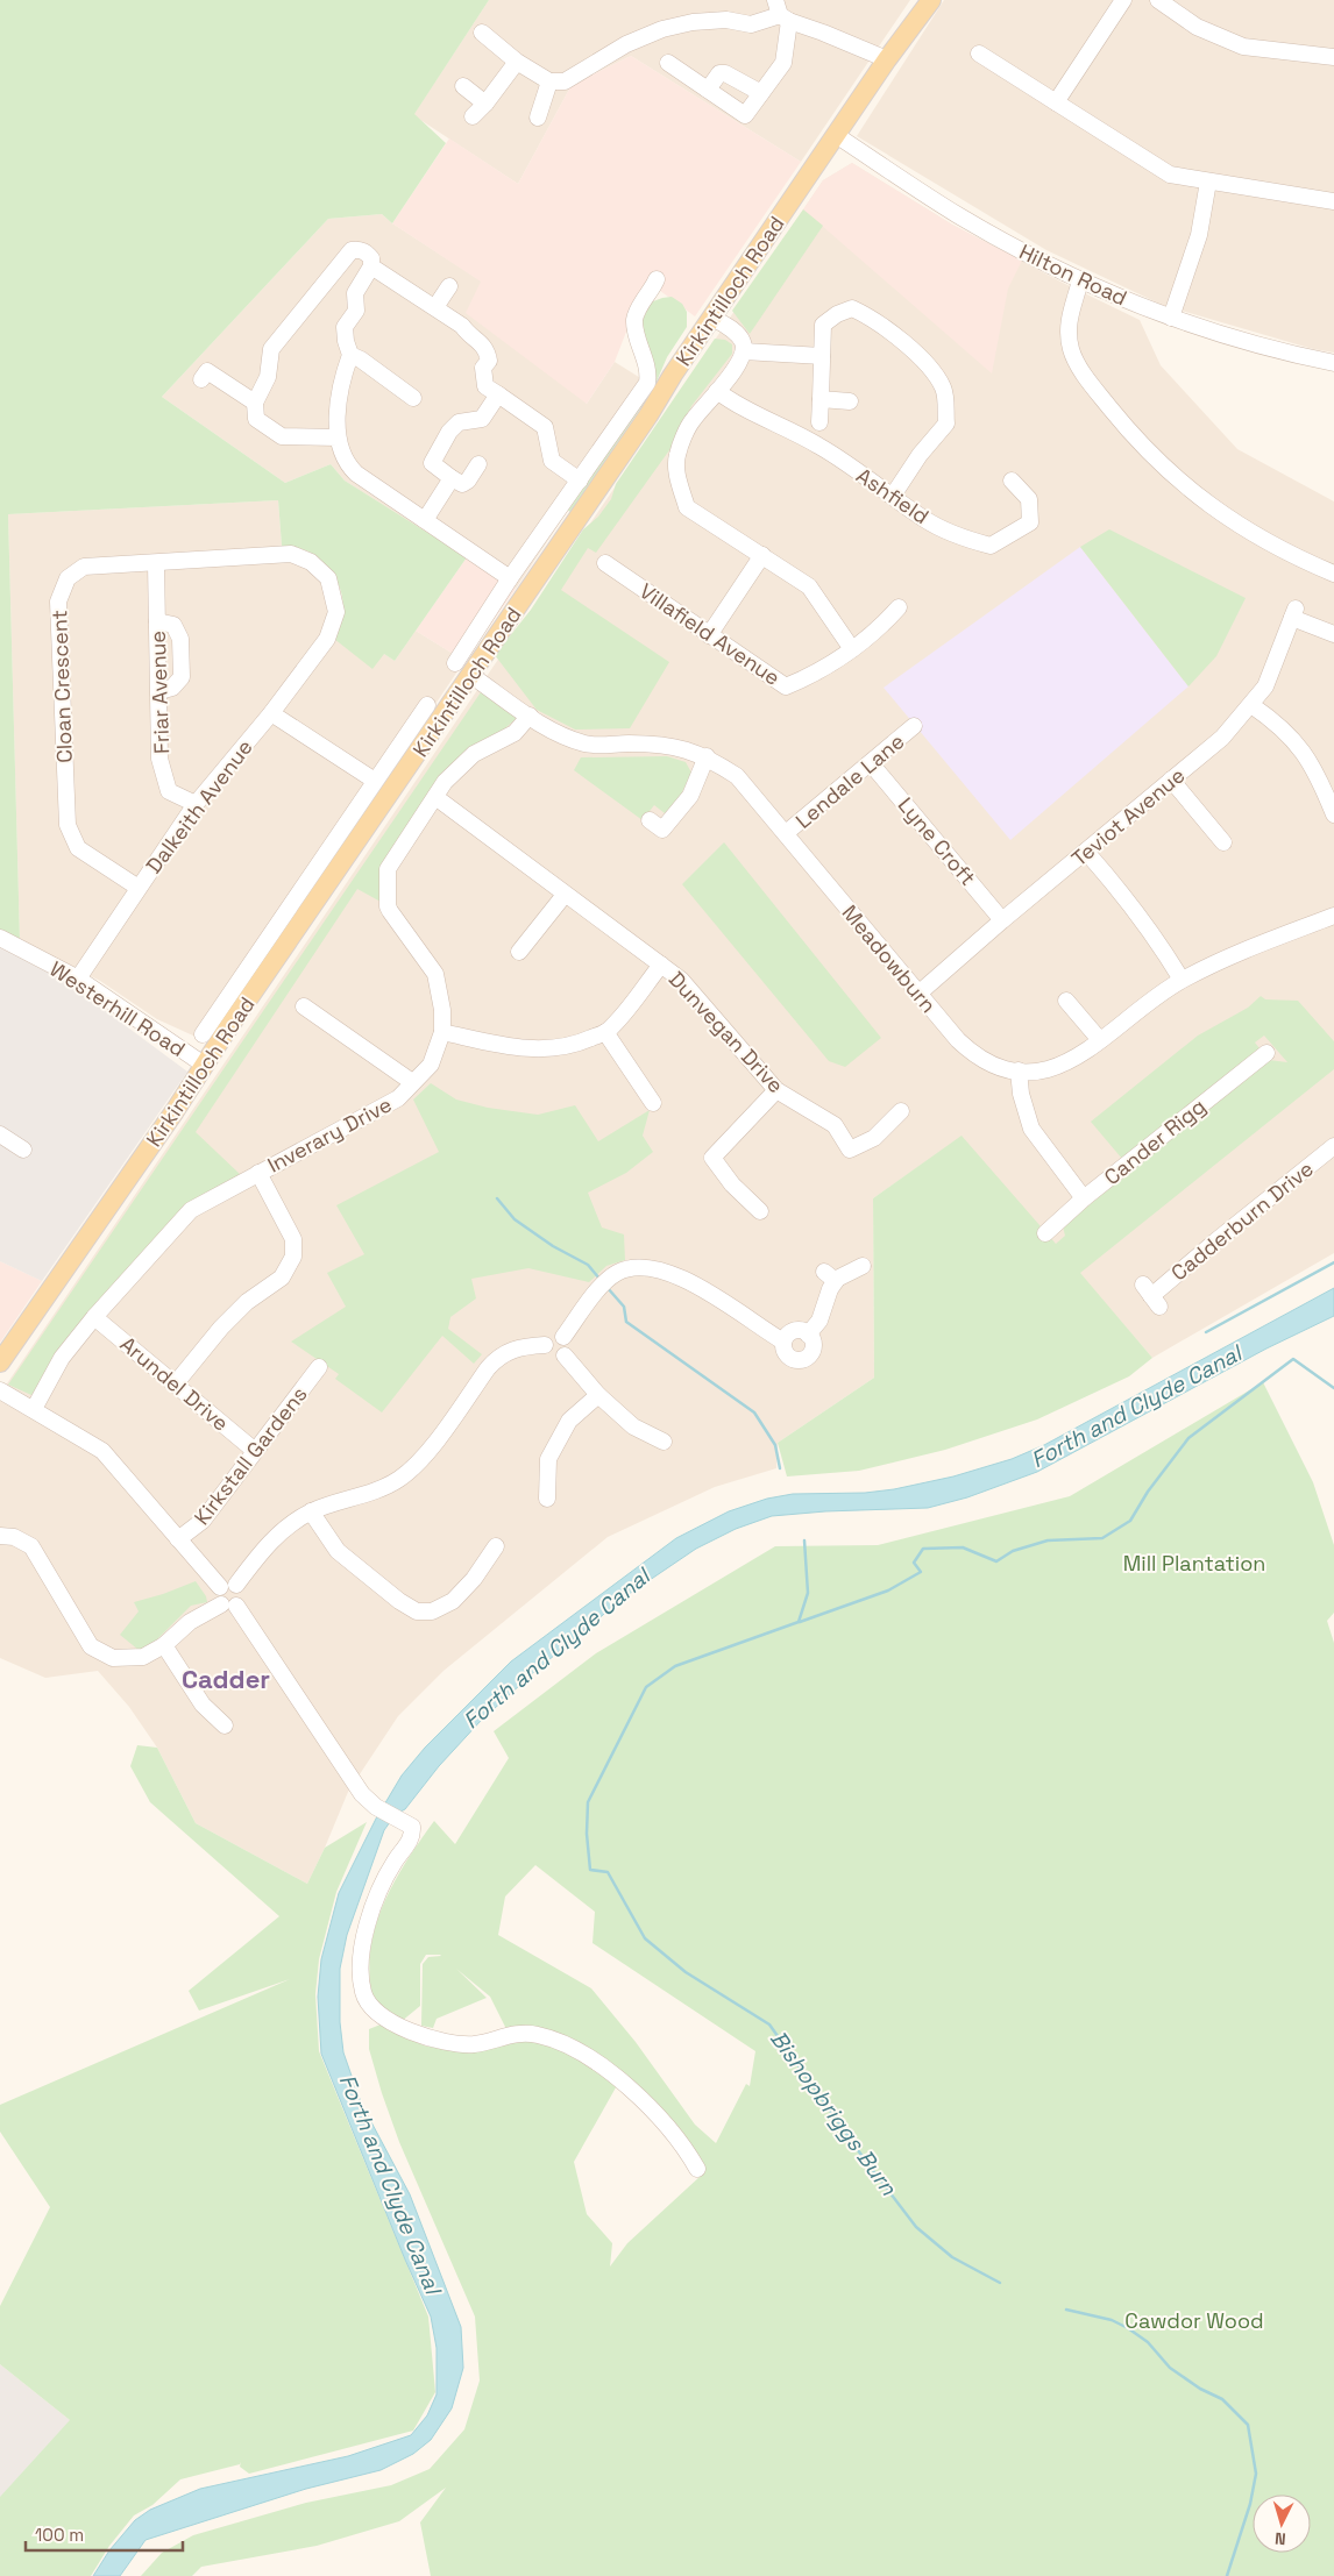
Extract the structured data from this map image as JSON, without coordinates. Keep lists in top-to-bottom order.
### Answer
{
  "streets": {
    "main road": ["Kirkintilloch Road"],
    "street": [
      "Hilton Road",
      "Ashfield",
      "Villafield Avenue",
      "Cloan Crescent",
      "Friar Avenue",
      "Lendale Lane",
      "Dalkeith Avenue",
      "Teviot Avenue",
      "Lyne Croft",
      "Meadowburn",
      "Westerhill Road",
      "Dunvegan Drive",
      "Inverary Drive",
      "Cander Rigg",
      "Cadderburn Drive",
      "Arundel Drive",
      "Kirkstall Gardens"
    ]
  },
  "crossings": [
    ["Hilton Road", "Kirkintilloch Road"],
    ["Kirkintilloch Road", "Meadowburn"],
    ["Kirkintilloch Road", "Westerhill Road"],
    ["Cloan Crescent", "Friar Avenue"],
    ["Cloan Crescent", "Dalkeith Avenue"],
    ["Friar Avenue", "Dalkeith Avenue"],
    ["Lendale Lane", "Lyne Croft"],
    ["Lendale Lane", "Meadowburn"],
    ["Dalkeith Avenue", "Westerhill Road"],
    ["Teviot Avenue", "Lyne Croft"],
    ["Teviot Avenue", "Meadowburn"],
    ["Meadowburn", "Inverary Drive"],
    ["Dunvegan Drive", "Inverary Drive"],
    ["Inverary Drive", "Arundel Drive"],
    ["Arundel Drive", "Kirkstall Gardens"]
  ],
  "districts": ["Cadder"],
  "water": ["Forth and Clyde Canal", "Bishopbriggs Burn"],
  "parks": ["Mill Plantation", "Cawdor Wood"],
  "scale_bar": "100 m",
  "north": "bottom"
}
